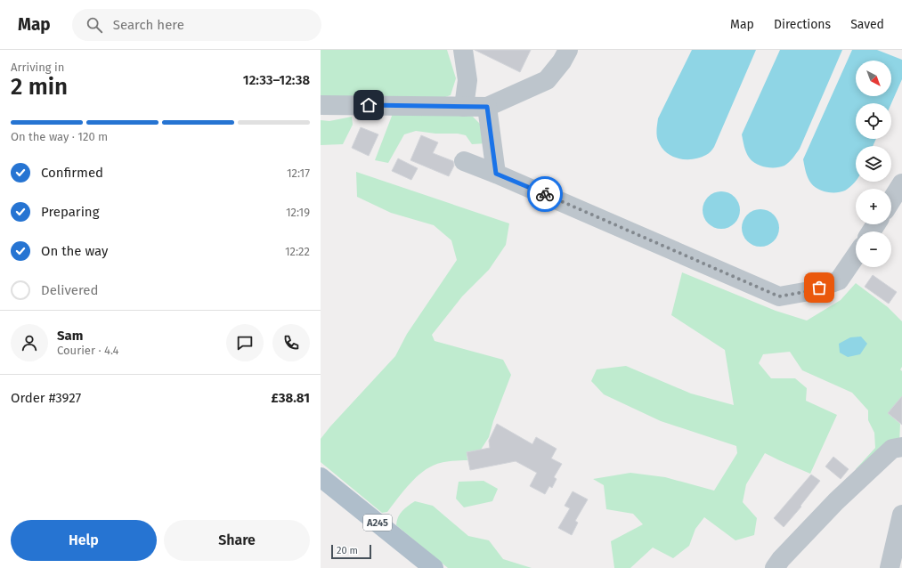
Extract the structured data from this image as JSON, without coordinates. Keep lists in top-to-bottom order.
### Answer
{
  "streets": {
    "main road": ["A245"]
  },
  "scale_bar": "20 m",
  "north": "bottom right",
  "page": {
    "header": "Map",
    "search": "Search here",
    "nav": ["Map", "Directions", "Saved"],
    "heading": ["2 min", "Arriving in", "12:33–12:38"],
    "panel": [
      "Sam",
      "Courier · 4.4",
      "Order #3927",
      "£38.81"
    ],
    "map_buttons": ["+", "−"],
    "bar": "On the way · 120 m",
    "list": [
      ["Confirmed", "12:17"],
      ["Preparing", "12:19"],
      ["On the way", "12:22"],
      "Delivered"
    ],
    "buttons": ["Help", "Share"],
    "scale": "20 m"
  }
}
